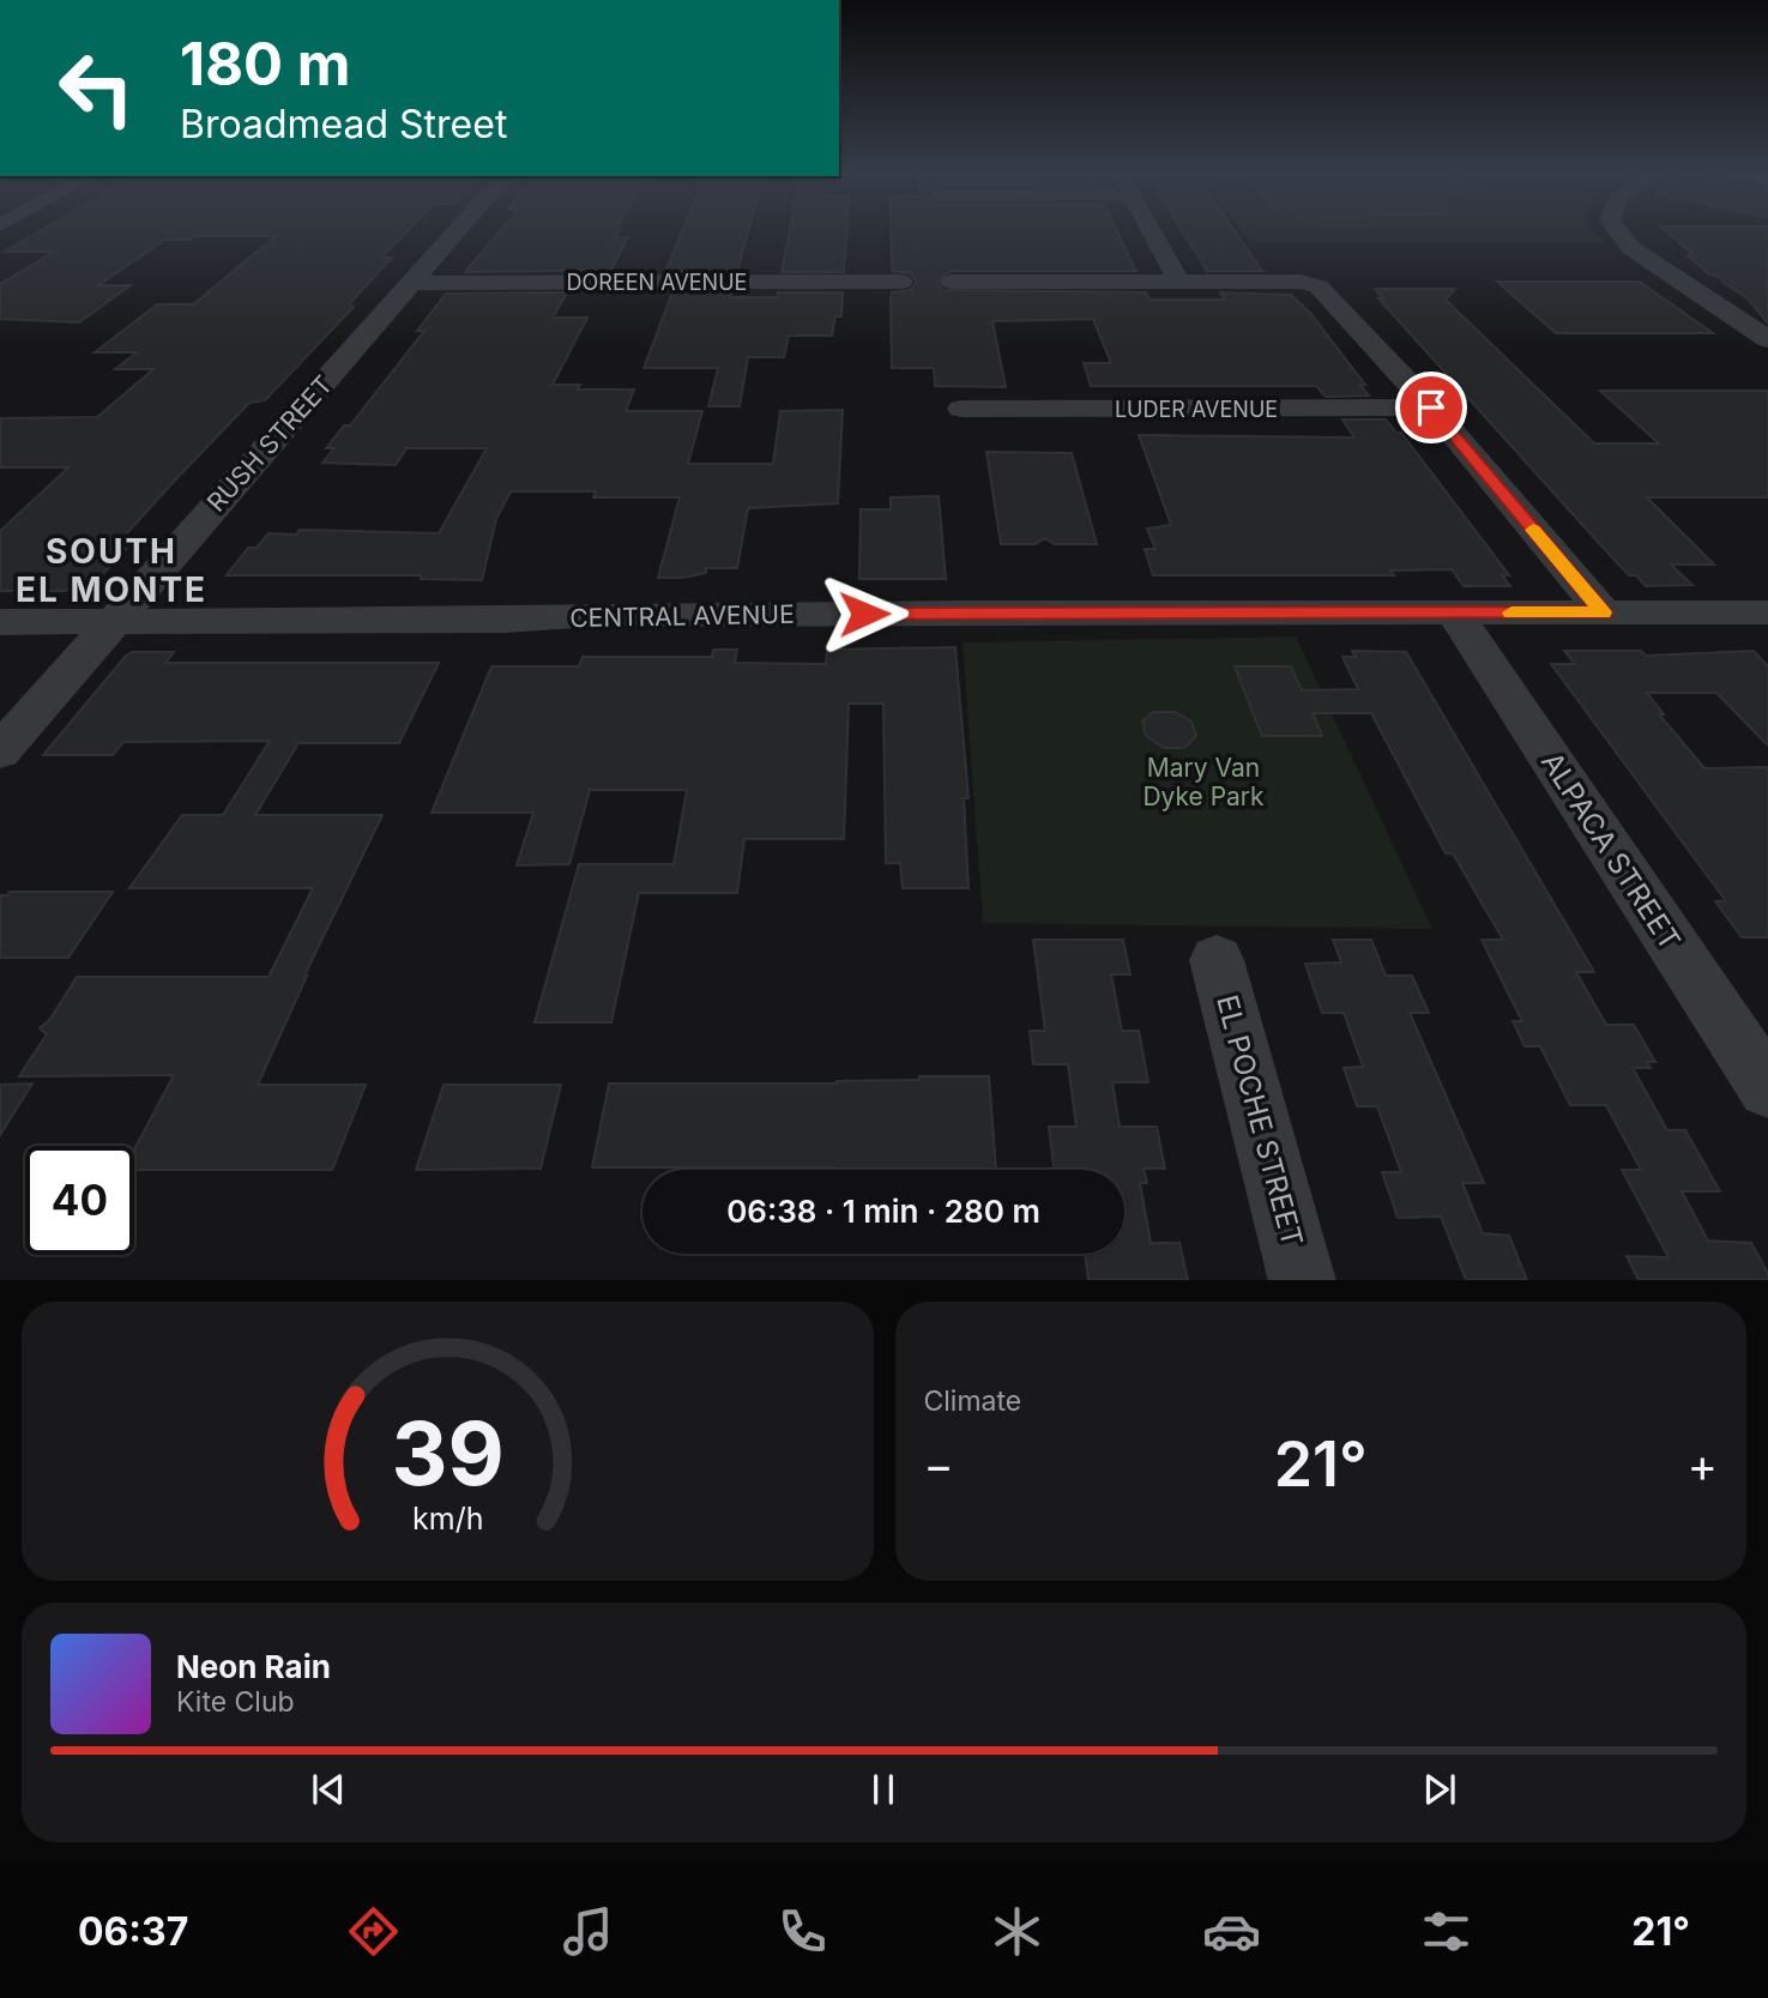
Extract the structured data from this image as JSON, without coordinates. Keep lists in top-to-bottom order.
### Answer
{
  "streets": {
    "street": [
      "DOREEN AVENUE",
      "LUDER AVENUE",
      "RUSH STREET",
      "CENTRAL AVENUE",
      "ALPACA STREET",
      "EL POCHE STREET"
    ]
  },
  "crossings": [
    ["DOREEN AVENUE", "RUSH STREET"],
    ["RUSH STREET", "CENTRAL AVENUE"],
    ["CENTRAL AVENUE", "ALPACA STREET"]
  ],
  "districts": ["SOUTH EL MONTE"],
  "parks": ["Mary Van Dyke Park"],
  "page": {
    "turn": ["180 m", "Broadmead Street"],
    "limit": "40",
    "trip": "06:38 · 1 min · 280 m",
    "tile": "Climate",
    "heat": ["−", "21°", "+"],
    "song": ["Neon Rain", "Kite Club"],
    "tabs": ["06:37", "21°"],
    "gauge": ["39", "km/h"]
  }
}
